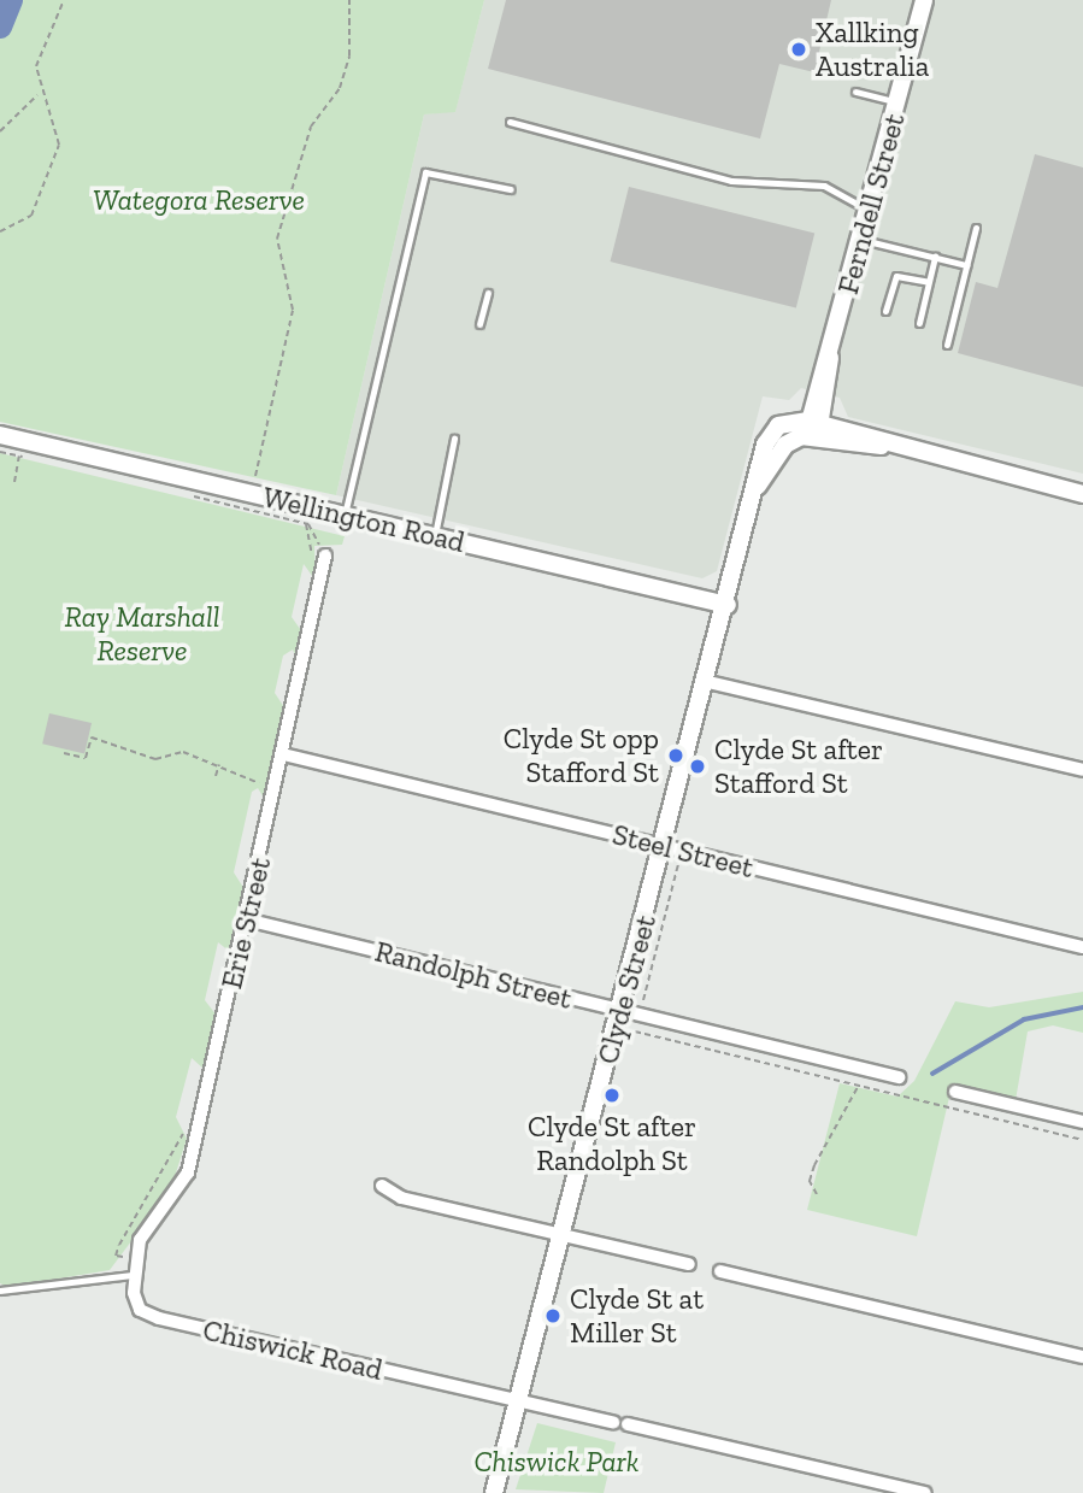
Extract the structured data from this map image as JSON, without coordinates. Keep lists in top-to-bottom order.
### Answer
{
  "streets": {
    "main road": ["Ferndell Street", "Wellington Road", "Clyde Street"],
    "street": [
      "Steel Street",
      "Erie Street",
      "Randolph Street",
      "Chiswick Road"
    ]
  },
  "crossings": [
    ["Ferndell Street", "Clyde Street"],
    ["Wellington Road", "Clyde Street"],
    ["Steel Street", "Erie Street"],
    ["Steel Street", "Clyde Street"],
    ["Erie Street", "Randolph Street"],
    ["Erie Street", "Chiswick Road"],
    ["Randolph Street", "Clyde Street"],
    ["Clyde Street", "Chiswick Road"]
  ],
  "parks": ["Wategora Reserve", "Ray Marshall Reserve", "Chiswick Park"],
  "places": [
    "Xallking Australia",
    "Clyde St opp Stafford St",
    "Clyde St after Stafford St",
    "Clyde St after Randolph St",
    "Clyde St at Miller St"
  ]
}
